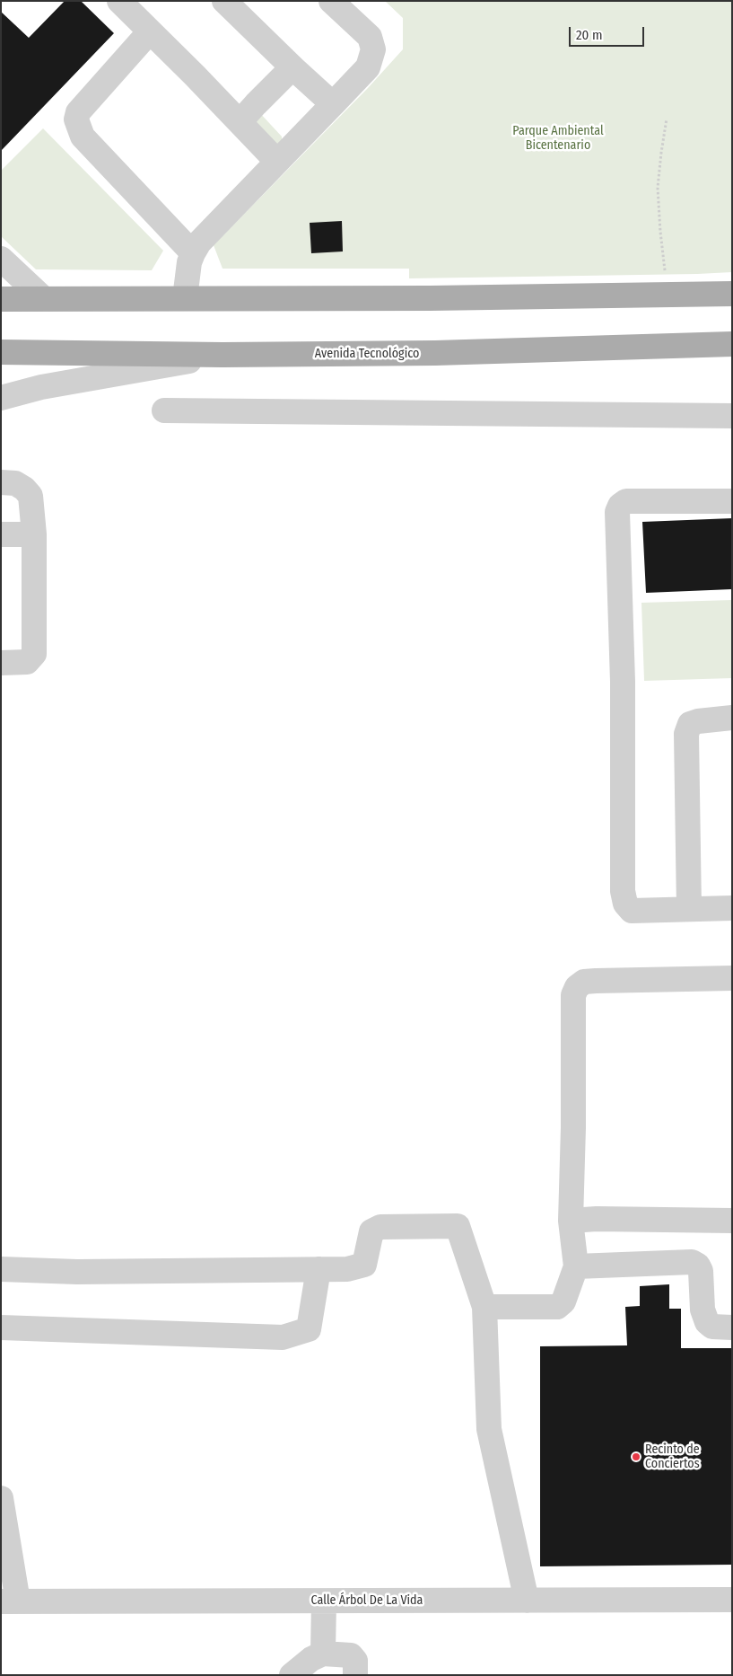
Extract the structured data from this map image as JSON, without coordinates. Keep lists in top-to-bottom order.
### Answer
{
  "streets": {
    "main road": ["Avenida Tecnológico"],
    "street": ["Calle Árbol De La Vida"]
  },
  "parks": ["Parque Ambiental Bicentenario"],
  "places": ["Recinto de Conciertos"],
  "scale_bar": "20 m"
}
